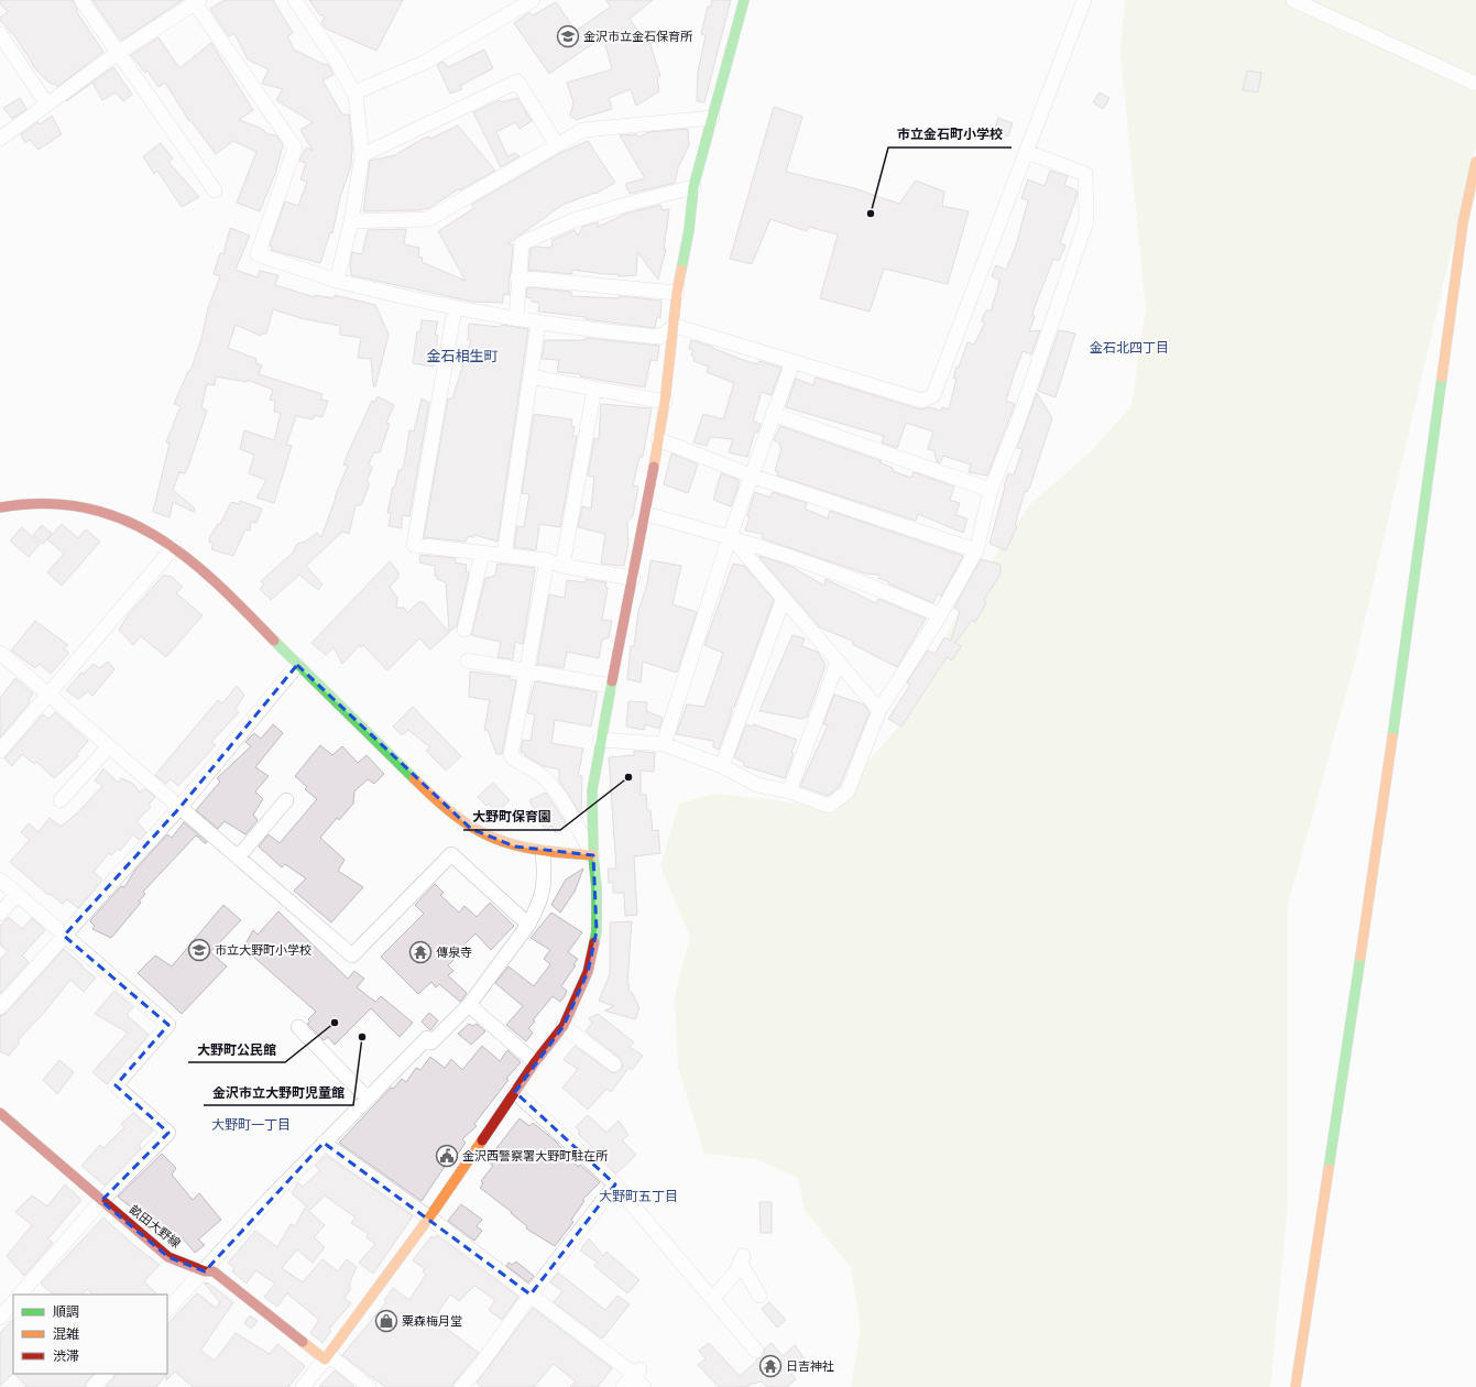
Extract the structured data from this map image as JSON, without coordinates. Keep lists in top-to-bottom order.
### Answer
{
  "streets": {
    "street": ["畝田大野線"]
  },
  "districts": [
    "金石北四丁目",
    "金石相生町",
    "大野町一丁目",
    "大野町五丁目"
  ],
  "places": {
    "school or university": ["金沢市立金石保育所", "市立大野町小学校"],
    "other": [
      "市立金石町小学校",
      "大野町保育園",
      "大野町公民館",
      "金沢市立大野町児童館"
    ],
    "temple": ["傳泉寺", "日吉神社"],
    "public building": ["金沢西警察署大野町駐在所"],
    "shop": ["粟森梅月堂"]
  },
  "legend": ["順調", "混雑", "渋滞"]
}
